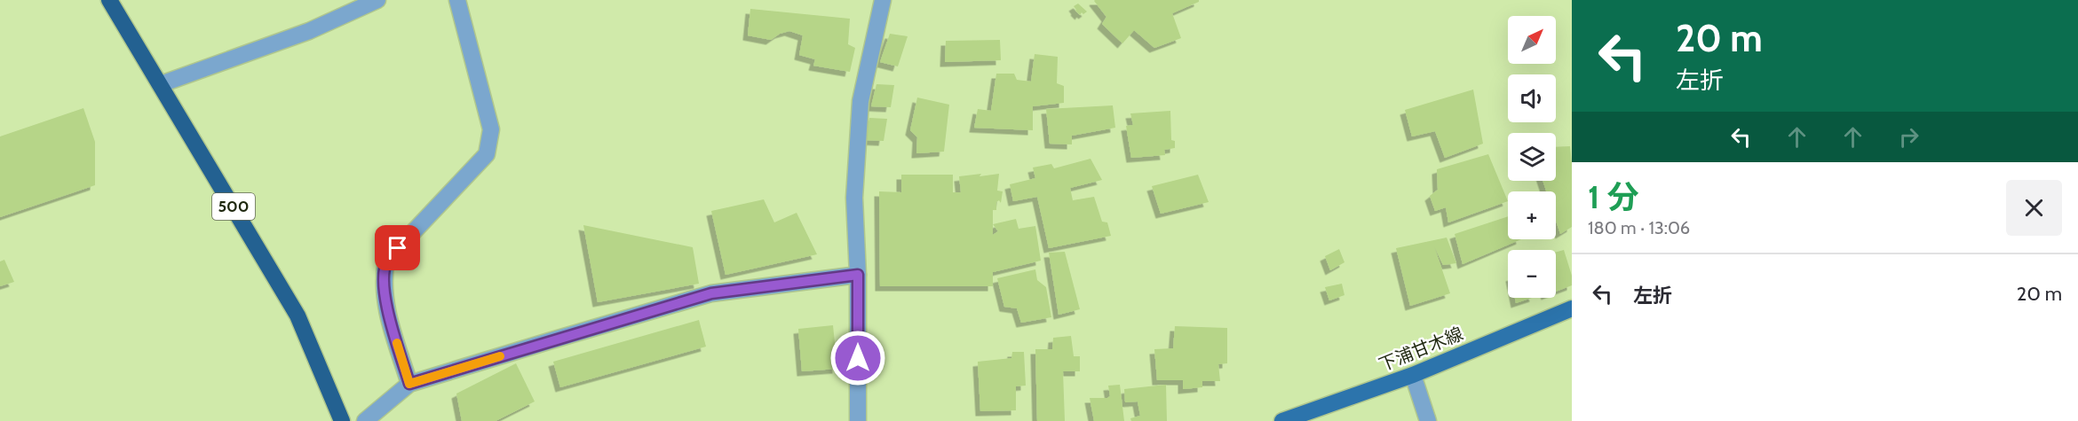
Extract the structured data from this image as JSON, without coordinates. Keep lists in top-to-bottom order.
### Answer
{
  "streets": {
    "highway": ["500"],
    "main road": ["下浦甘木線"]
  },
  "north": "top right",
  "page": {
    "turn": ["20 m", "左折"],
    "map_buttons": ["+", "−"],
    "heading": ["1 分", "180 m · 13:06"],
    "list": [
      {
        "name": "左折",
        "value": "20 m"
      }
    ]
  }
}
